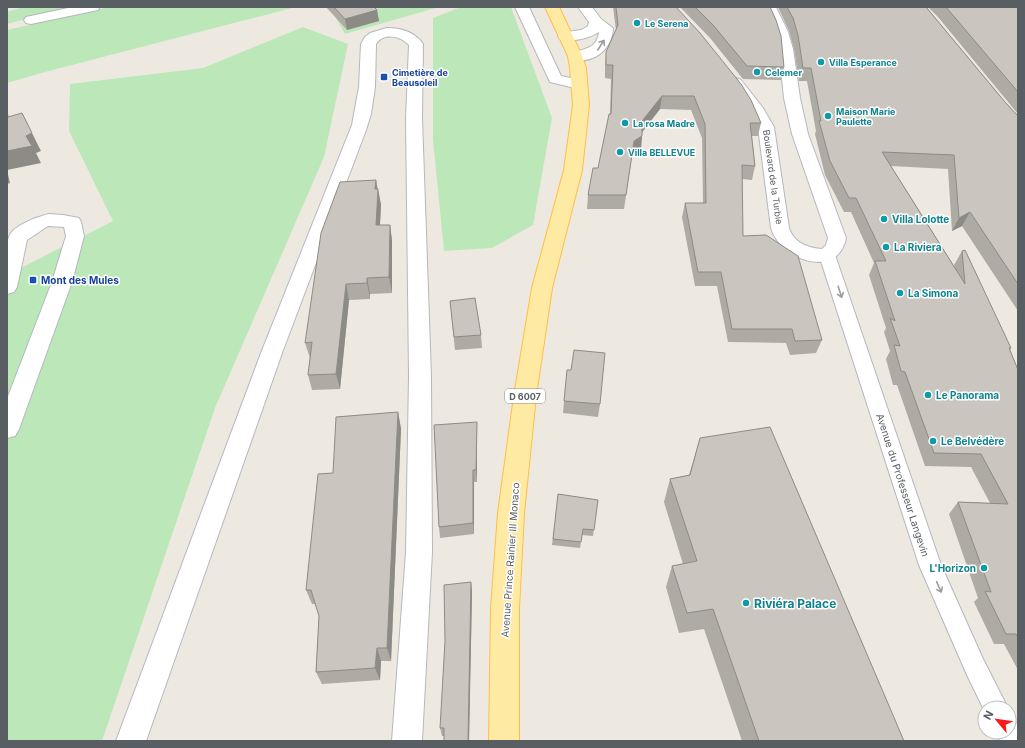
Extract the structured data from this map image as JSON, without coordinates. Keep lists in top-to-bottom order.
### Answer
{
  "streets": {
    "main road": ["D 6007", "Avenue Prince Rainier III Monaco"],
    "street": ["Boulevard de la Turbie"],
    "lane": ["Avenue du Professeur Langevin"]
  },
  "crossings": [
    ["Boulevard de la Turbie", "Avenue du Professeur Langevin"]
  ],
  "one_way": ["Avenue du Professeur Langevin"],
  "places": {
    "other": [
      "Le Serena",
      "Villa Esperance",
      "Celemer",
      "Maison Marie Paulette",
      "La rosa Madre",
      "Villa BELLEVUE",
      "Villa Lolotte",
      "La Riviera",
      "La Simona",
      "Le Panorama",
      "Le Belvédère",
      "L'Horizon",
      "Riviéra Palace"
    ],
    "transit": ["Cimetière de Beausoleil", "Mont des Mules"]
  },
  "north": "top left"
}
